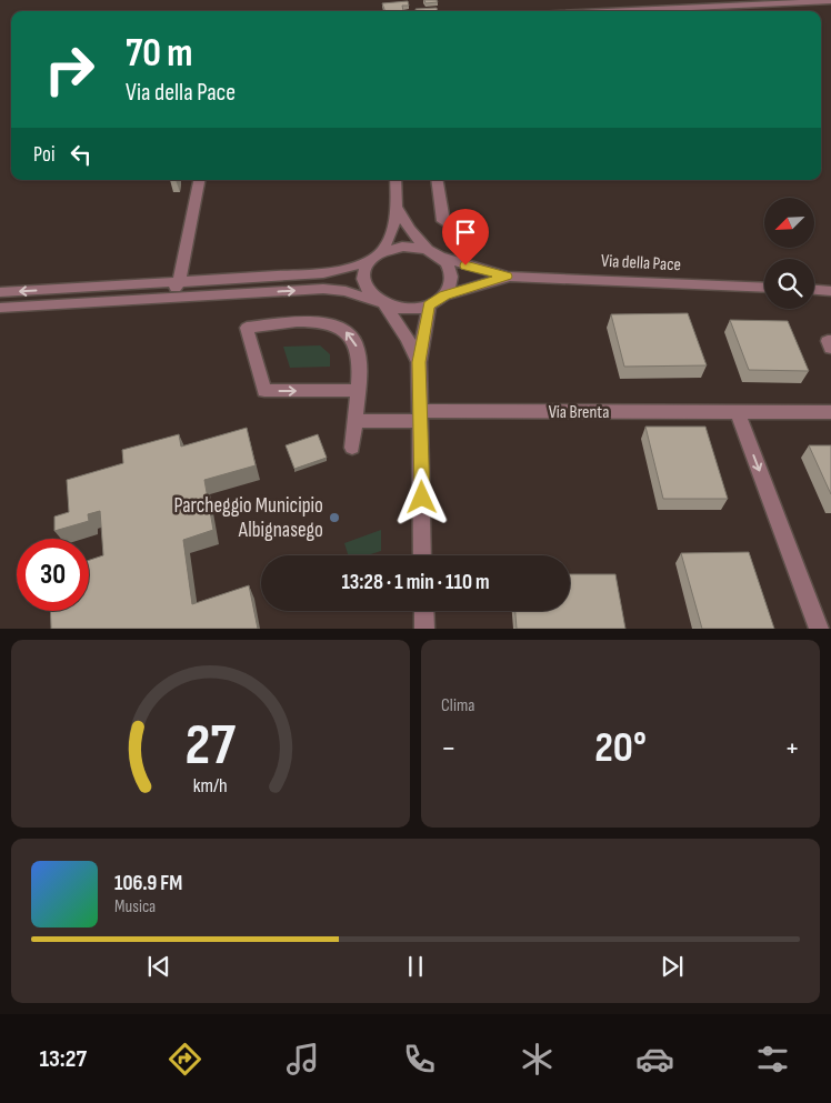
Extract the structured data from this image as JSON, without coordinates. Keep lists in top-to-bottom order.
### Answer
{
  "streets": {
    "street": ["Via della Pace", "Via Brenta"]
  },
  "places": ["Parcheggio Municipio Albignasego"],
  "north": "bottom left",
  "page": {
    "turn": ["70 m", "Via della Pace"],
    "then": "Poi",
    "limit": "30",
    "trip": "13:28 · 1 min · 110 m",
    "tile": "Clima",
    "heat": ["−", "20°", "+"],
    "song": ["106.9 FM", "Musica"],
    "tabs": "13:27",
    "gauge": ["27", "km/h"]
  }
}
